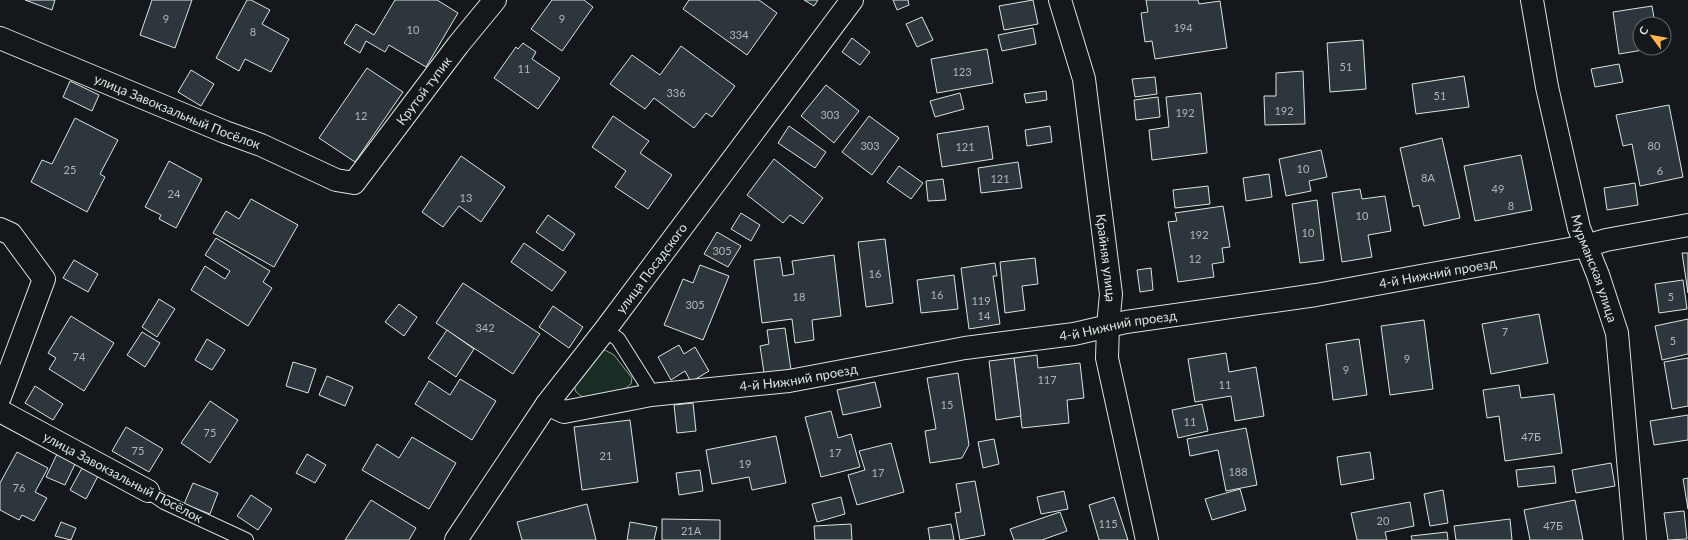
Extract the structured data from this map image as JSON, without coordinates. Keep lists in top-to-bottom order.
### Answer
{
  "streets": {
    "street": [
      "Крутой тупик",
      "улица Завокзальный Посёлок",
      "Крайняя улица",
      "улица Посадского",
      "Мурманская улица",
      "4-й Нижний проезд"
    ]
  },
  "crossings": [
    ["Крутой тупик", "улица Завокзальный Посёлок"],
    ["Крайняя улица", "4-й Нижний проезд"],
    ["улица Посадского", "4-й Нижний проезд"],
    ["Мурманская улица", "4-й Нижний проезд"]
  ],
  "house_numbers": [
    "9",
    "9",
    "194",
    "10",
    "8",
    "334",
    "51",
    "11",
    "123",
    "336",
    "51",
    "192",
    "192",
    "303",
    "12",
    "303",
    "80",
    "121",
    "10",
    "25",
    "6",
    "8А",
    "121",
    "49",
    "24",
    "13",
    "8",
    "10",
    "10",
    "192",
    "305",
    "12",
    "16",
    "16",
    "18",
    "5",
    "119",
    "305",
    "14",
    "342",
    "7",
    "5",
    "74",
    "9",
    "9",
    "117",
    "11",
    "15",
    "11",
    "75",
    "47Б",
    "75",
    "17",
    "21",
    "19",
    "188",
    "17",
    "76",
    "20",
    "115",
    "47Б",
    "21А"
  ],
  "north": "top left"
}
